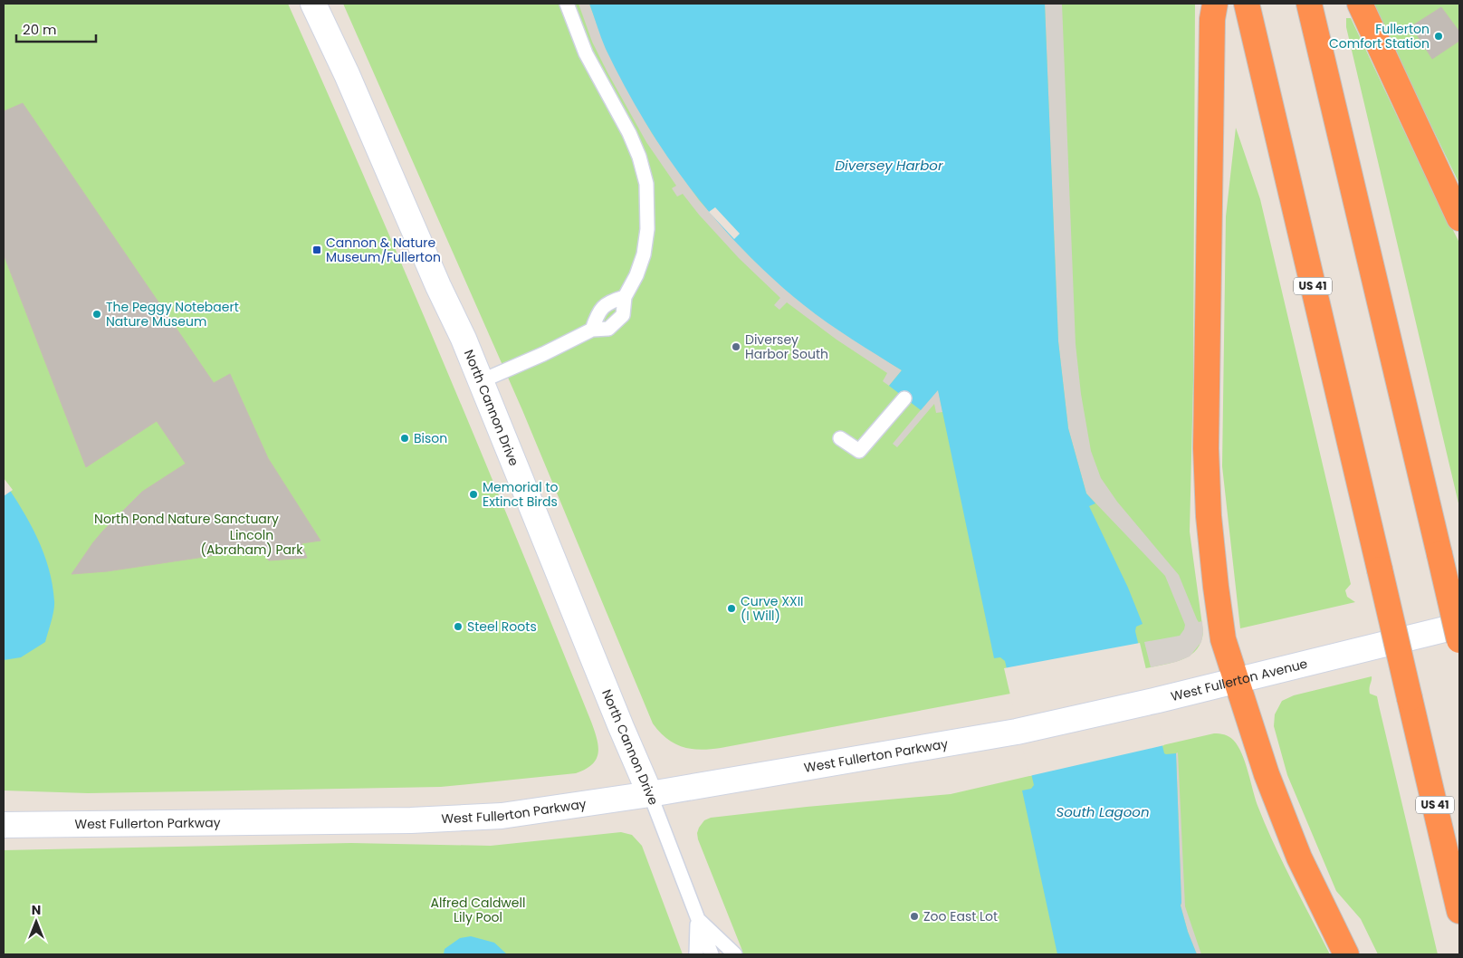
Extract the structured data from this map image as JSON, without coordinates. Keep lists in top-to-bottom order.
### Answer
{
  "streets": {
    "highway": ["US 41"],
    "main road": ["North Cannon Drive", "West Fullerton Avenue", "West Fullerton Parkway"]
  },
  "crossings": [
    ["North Cannon Drive", "West Fullerton Parkway"],
    ["West Fullerton Avenue", "West Fullerton Parkway"]
  ],
  "water": ["Diversey Harbor", "South Lagoon"],
  "parks": ["North Pond Nature Sanctuary", "Lincoln (Abraham) Park", "Alfred Caldwell Lily Pool"],
  "places": {
    "other": [
      "Fullerton Comfort Station",
      "The Peggy Notebaert Nature Museum",
      "Diversey Harbor South",
      "Bison",
      "Memorial to Extinct Birds",
      "Curve XXII (I Will)",
      "Steel Roots",
      "Zoo East Lot"
    ],
    "transit": ["Cannon & Nature Museum/Fullerton"]
  },
  "scale_bar": "20 m",
  "north": "top"
}
